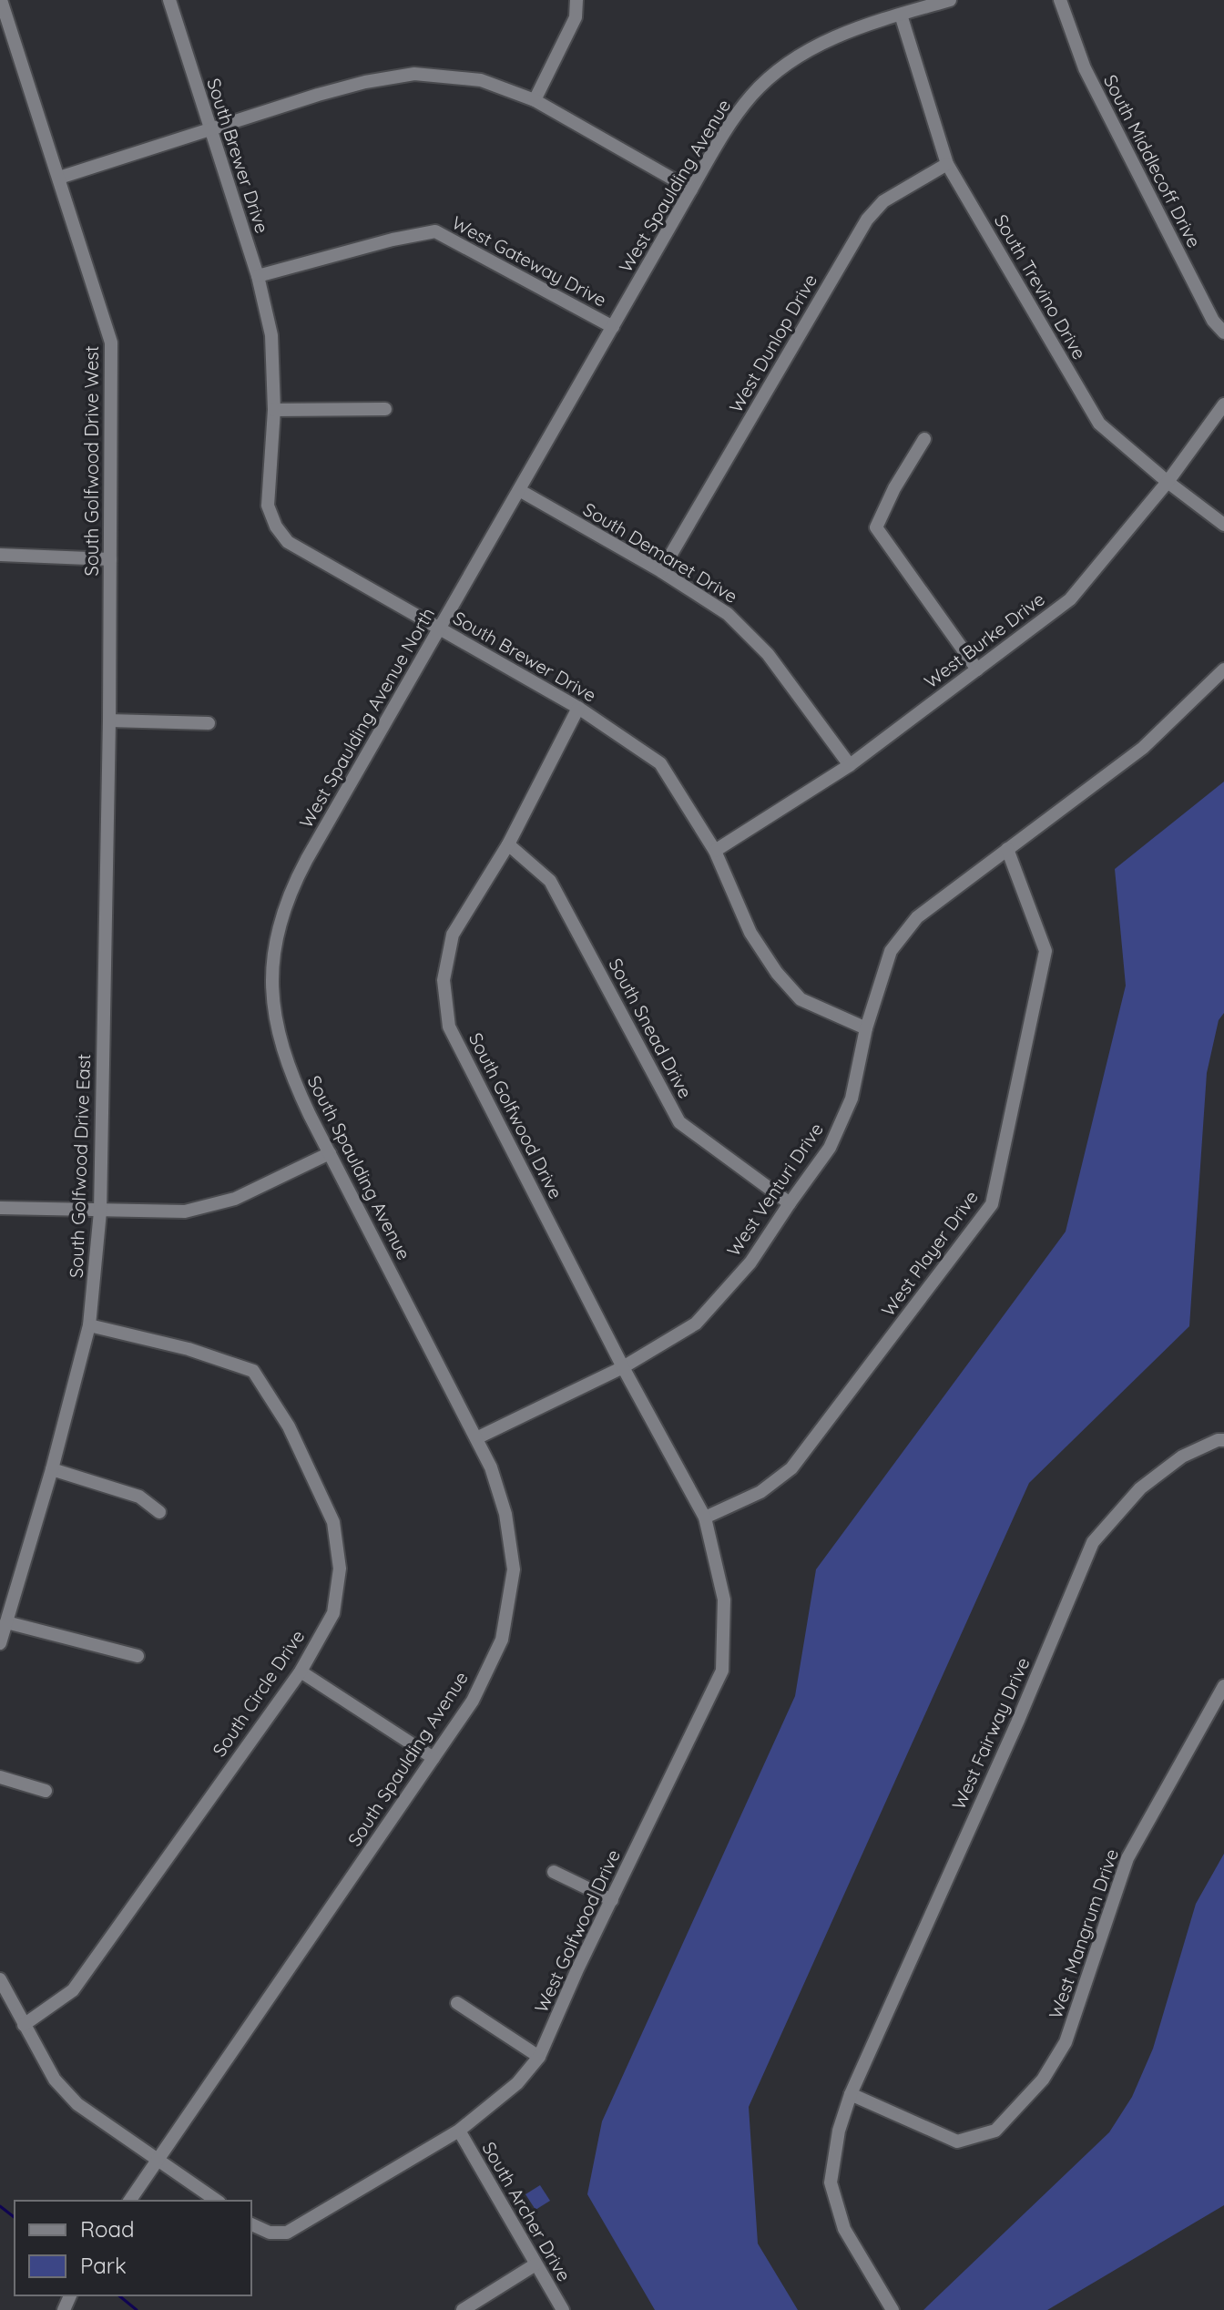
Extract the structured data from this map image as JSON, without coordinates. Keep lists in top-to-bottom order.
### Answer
{
  "streets": {
    "street": [
      "South Brewer Drive",
      "South Middlecoff Drive",
      "West Spaulding Avenue",
      "West Gateway Drive",
      "South Trevino Drive",
      "West Dunlop Drive",
      "South Golfwood Drive West",
      "South Demaret Drive",
      "West Burke Drive",
      "West Spaulding Avenue North",
      "South Snead Drive",
      "South Golfwood Drive",
      "South Golfwood Drive East",
      "South Spaulding Avenue",
      "West Venturi Drive",
      "West Player Drive",
      "South Circle Drive",
      "West Fairway Drive",
      "West Golfwood Drive",
      "West Mangrum Drive",
      "South Archer Drive"
    ]
  },
  "crossings": [
    ["South Brewer Drive", "West Gateway Drive"],
    ["South Brewer Drive", "West Burke Drive"],
    ["South Brewer Drive", "West Spaulding Avenue North"],
    ["South Brewer Drive", "South Golfwood Drive"],
    ["South Brewer Drive", "West Venturi Drive"],
    ["West Spaulding Avenue", "West Gateway Drive"],
    ["West Spaulding Avenue", "South Trevino Drive"],
    ["West Spaulding Avenue", "South Demaret Drive"],
    ["West Spaulding Avenue", "West Spaulding Avenue North"],
    ["South Trevino Drive", "West Dunlop Drive"],
    ["South Trevino Drive", "West Burke Drive"],
    ["West Dunlop Drive", "South Demaret Drive"],
    ["South Golfwood Drive West", "South Golfwood Drive East"],
    ["South Demaret Drive", "West Burke Drive"],
    ["South Demaret Drive", "West Spaulding Avenue North"],
    ["West Spaulding Avenue North", "South Spaulding Avenue"],
    ["South Snead Drive", "South Golfwood Drive"],
    ["South Snead Drive", "West Venturi Drive"],
    ["South Golfwood Drive", "West Venturi Drive"],
    ["South Golfwood Drive", "West Golfwood Drive"],
    ["South Golfwood Drive East", "South Circle Drive"],
    ["South Spaulding Avenue", "West Venturi Drive"],
    ["West Venturi Drive", "West Player Drive"],
    ["West Player Drive", "West Golfwood Drive"],
    ["West Fairway Drive", "West Mangrum Drive"],
    ["West Golfwood Drive", "South Archer Drive"]
  ],
  "legend": ["Road", "Park"]
}
